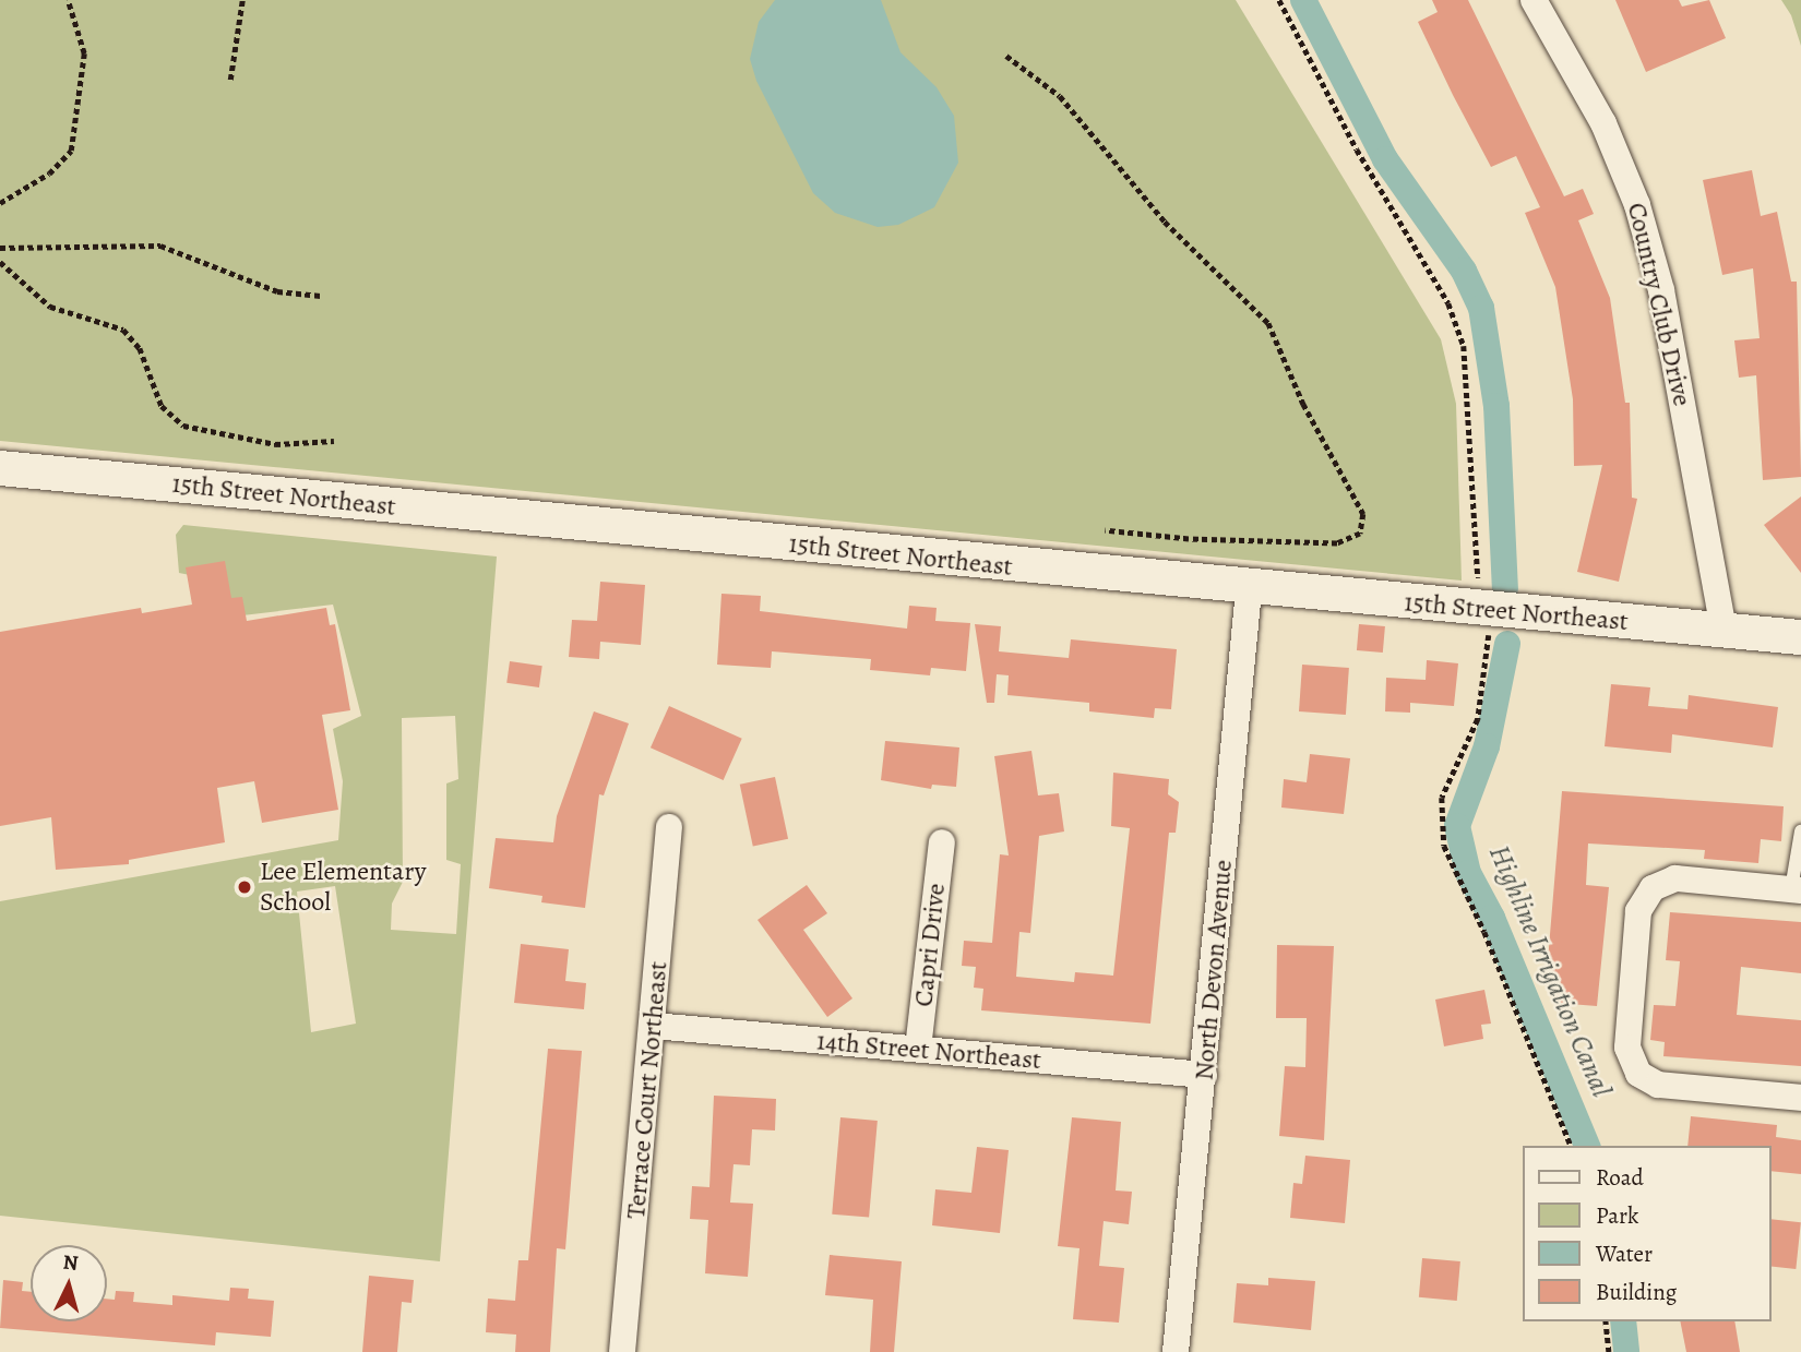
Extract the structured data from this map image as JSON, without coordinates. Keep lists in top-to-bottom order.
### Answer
{
  "streets": {
    "street": [
      "Country Club Drive",
      "15th Street Northeast",
      "Capri Drive",
      "North Devon Avenue",
      "14th Street Northeast",
      "Terrace Court Northeast"
    ]
  },
  "crossings": [
    ["Country Club Drive", "15th Street Northeast"],
    ["15th Street Northeast", "North Devon Avenue"],
    ["Capri Drive", "14th Street Northeast"],
    ["North Devon Avenue", "14th Street Northeast"],
    ["14th Street Northeast", "Terrace Court Northeast"]
  ],
  "water": ["Highline Irrigation Canal"],
  "places": ["Lee Elementary School"],
  "legend": [
    "Road",
    "Park",
    "Water",
    "Building"
  ],
  "north": "top"
}
